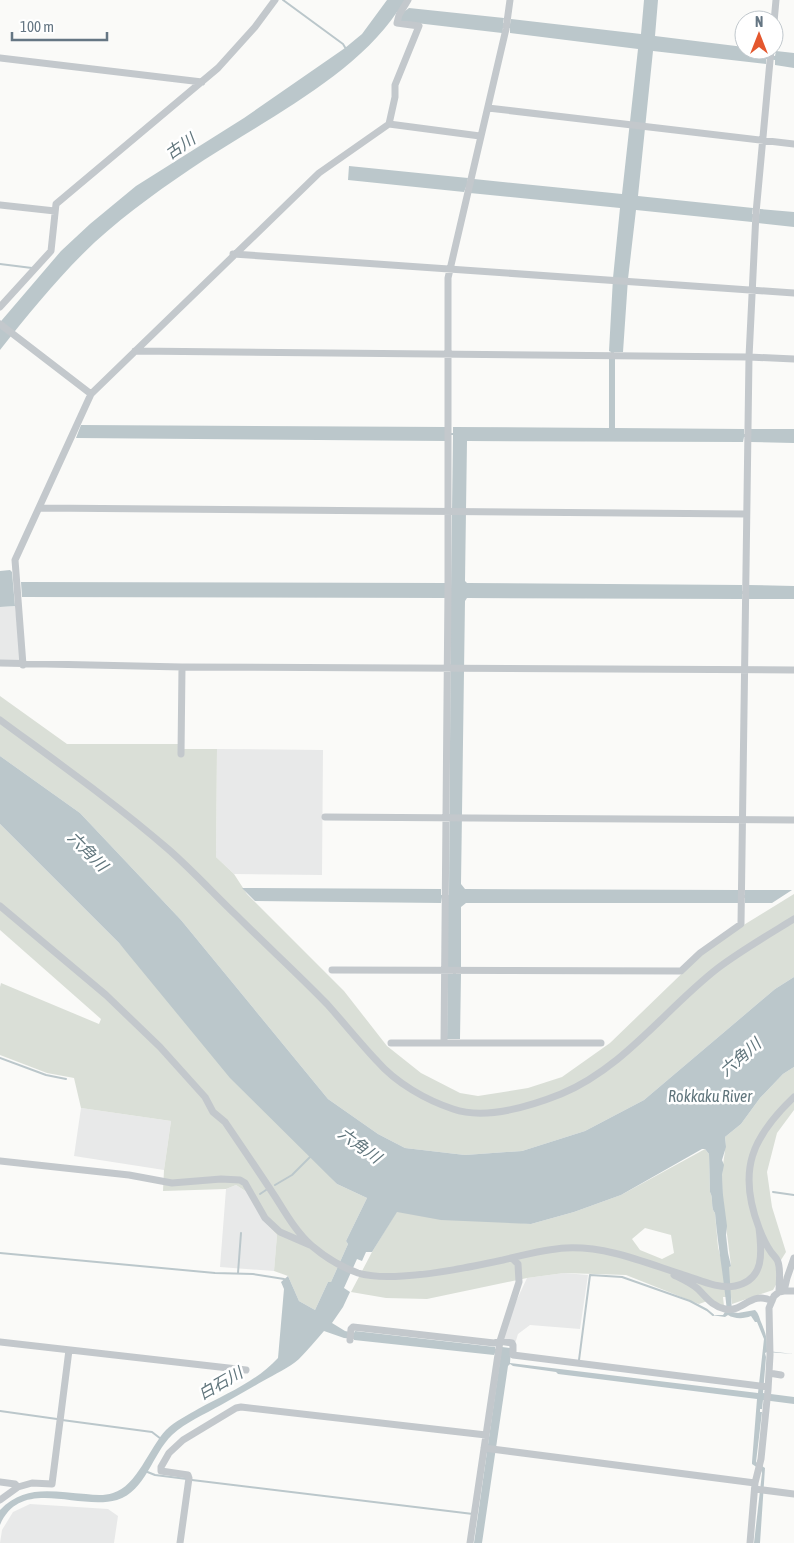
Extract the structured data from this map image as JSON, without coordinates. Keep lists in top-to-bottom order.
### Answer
{
  "water": [
    "古川",
    "六角川",
    "Rokkaku River",
    "白石川"
  ],
  "scale_bar": "100 m",
  "north": "top"
}
